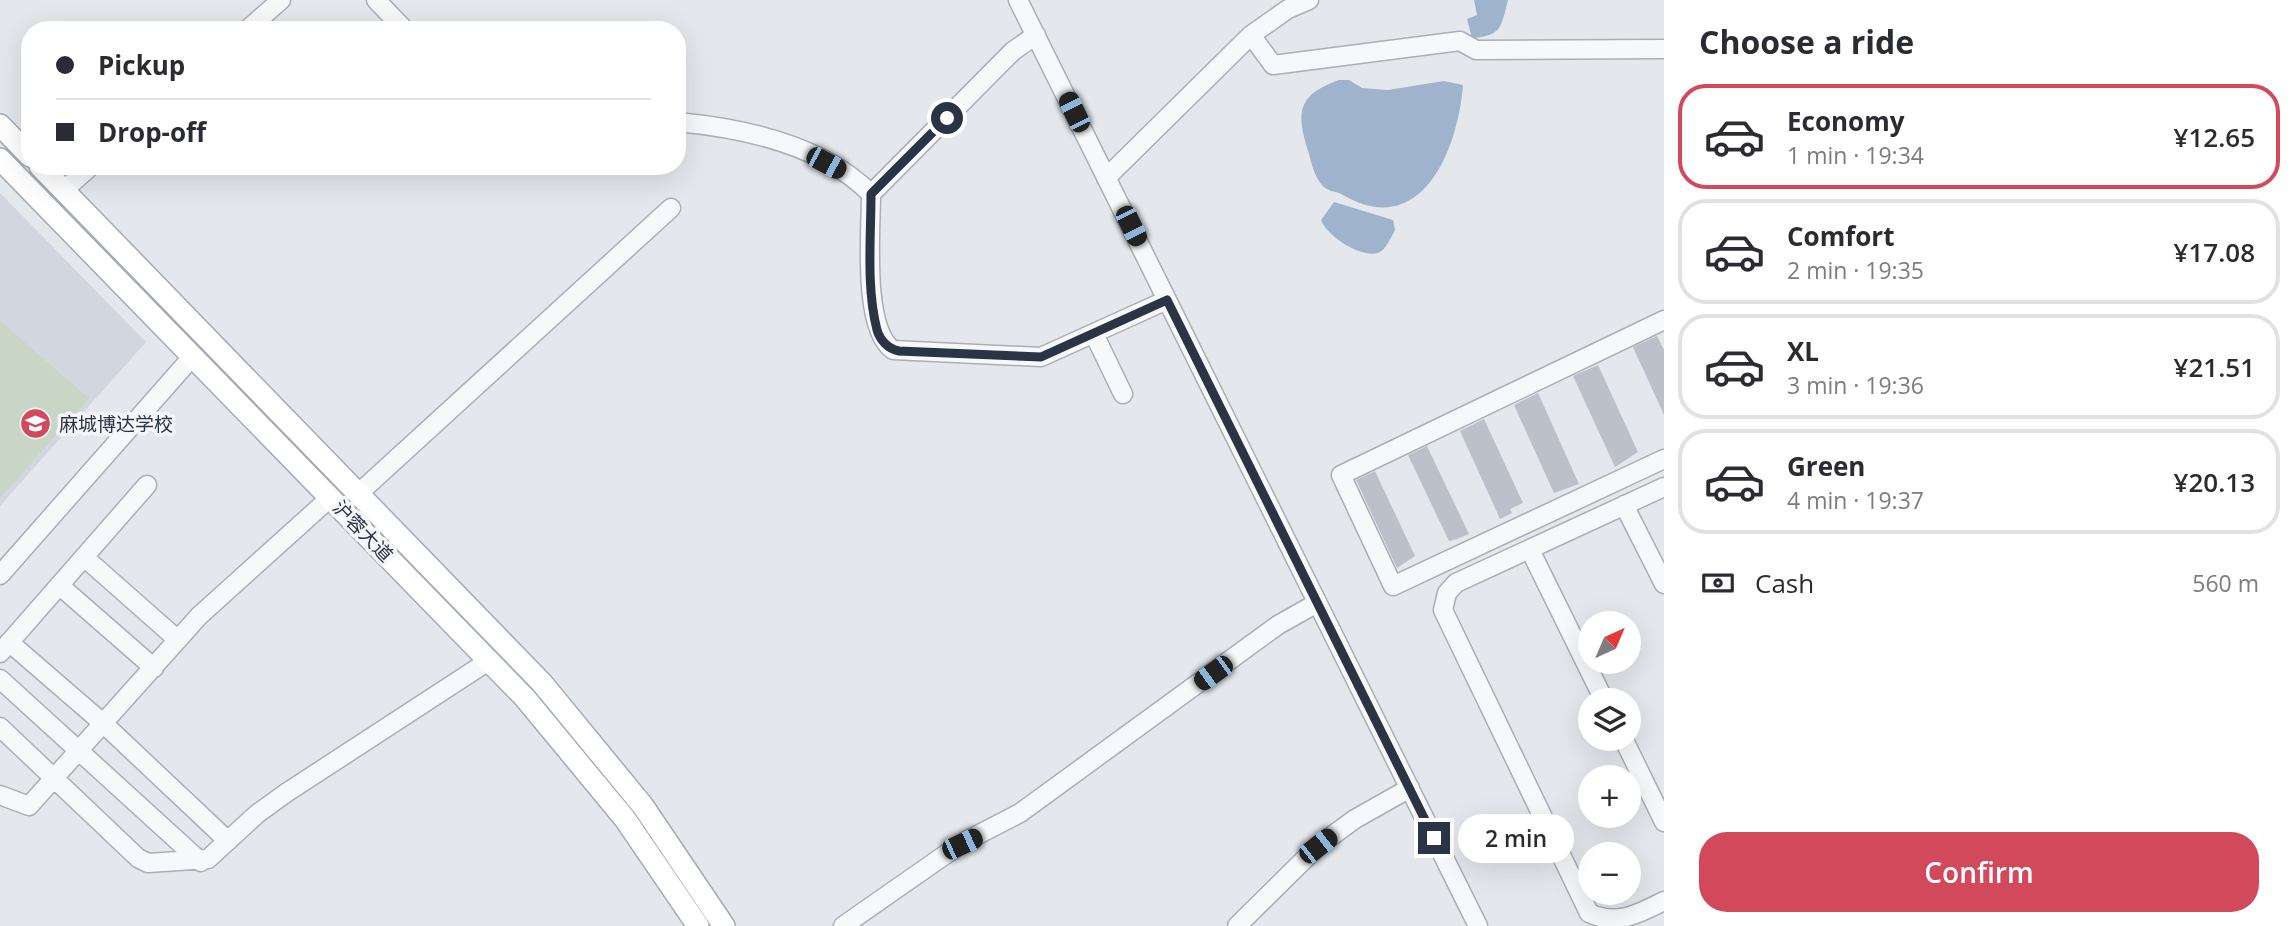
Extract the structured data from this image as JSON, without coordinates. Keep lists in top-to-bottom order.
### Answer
{
  "streets": {
    "main road": ["沪蓉大道"]
  },
  "places": {
    "school or university": ["麻城博达学校"]
  },
  "north": "top right",
  "page": {
    "heading": "Choose a ride",
    "banner": ["Pickup", "Drop-off"],
    "list": [
      {
        "name": "Economy",
        "note": "1 min · 19:34",
        "value": "¥12.65"
      },
      {
        "name": "Comfort",
        "note": "2 min · 19:35",
        "value": "¥17.08"
      },
      {
        "name": "XL",
        "note": "3 min · 19:36",
        "value": "¥21.51"
      },
      {
        "name": "Green",
        "note": "4 min · 19:37",
        "value": "¥20.13"
      }
    ],
    "pay": ["Cash", "560 m"],
    "map_buttons": ["+", "−"],
    "bubble": "2 min",
    "buttons": "Confirm"
  }
}
